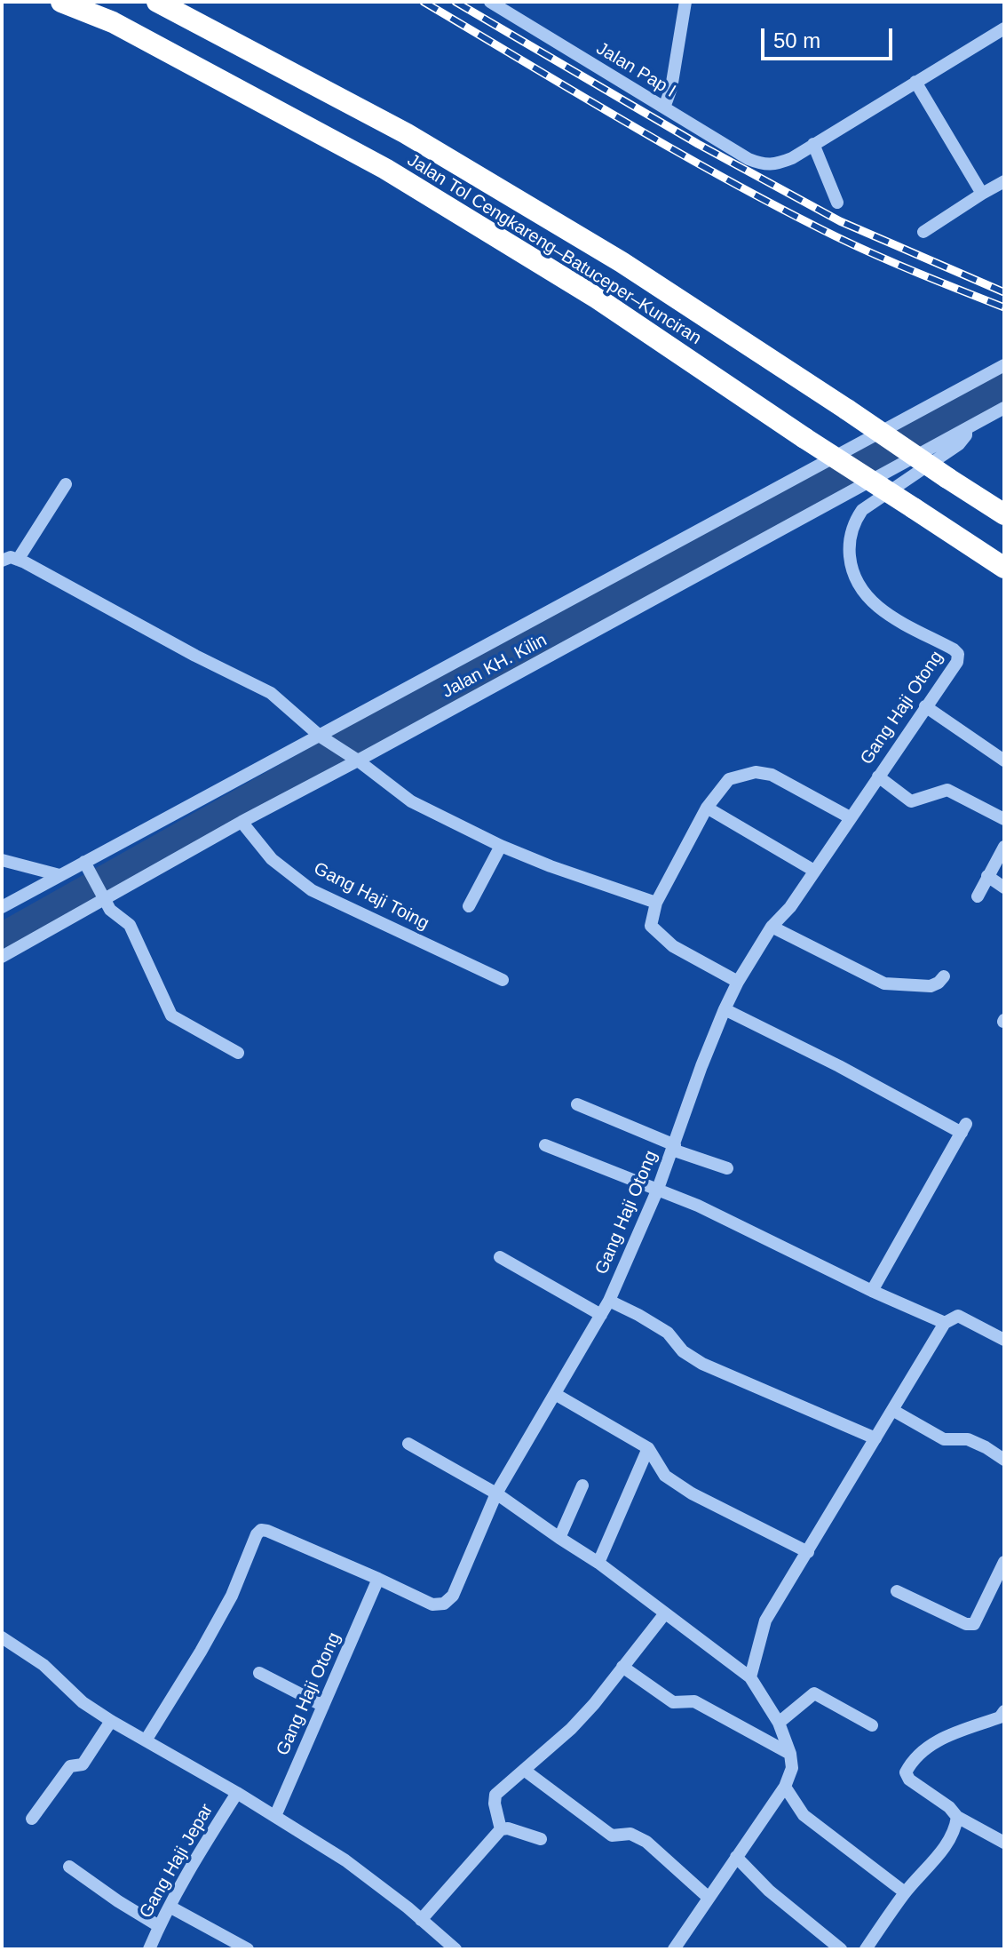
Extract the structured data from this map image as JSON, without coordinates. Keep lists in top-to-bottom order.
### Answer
{
  "streets": {
    "highway": ["Jalan Tol Cengkareng–Batuceper–Kunciran"],
    "street": [
      "Jalan Pap I",
      "Jalan KH. Kilin",
      "Gang Haji Otong",
      "Gang Haji Toing",
      "Gang Haji Jepar"
    ]
  },
  "crossings": [
    ["Jalan KH. Kilin", "Gang Haji Otong"],
    ["Jalan KH. Kilin", "Gang Haji Toing"]
  ],
  "scale_bar": "50 m"
}
